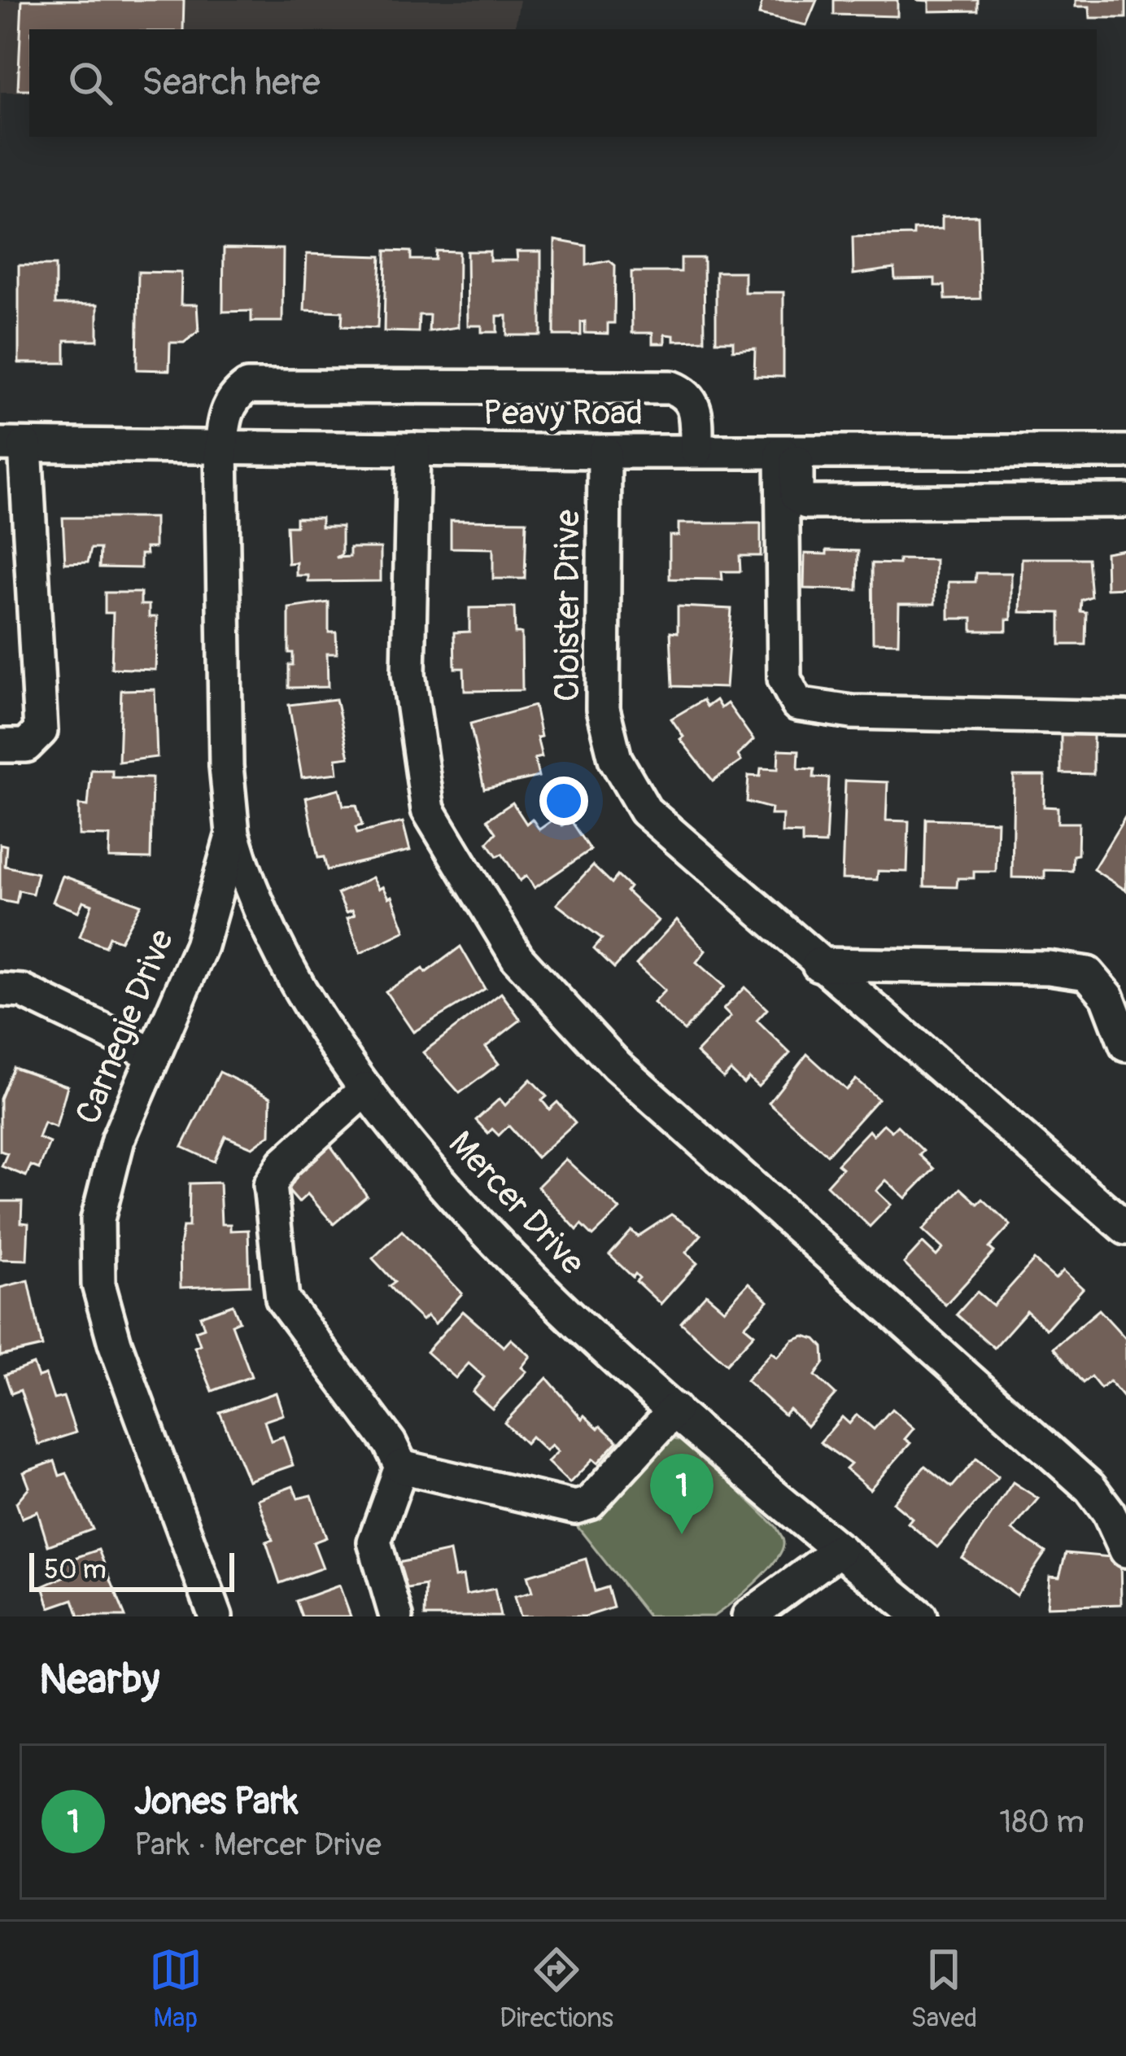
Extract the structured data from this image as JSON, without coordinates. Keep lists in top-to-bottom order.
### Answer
{
  "streets": {
    "street": [
      "Peavy Road",
      "Cloister Drive",
      "Carnegie Drive",
      "Mercer Drive"
    ]
  },
  "crossings": [
    ["Peavy Road", "Cloister Drive"],
    ["Peavy Road", "Carnegie Drive"],
    ["Carnegie Drive", "Mercer Drive"]
  ],
  "scale_bar": "50 m",
  "page": {
    "search": "Search here",
    "pins": "1",
    "scale": "50 m",
    "heading": "Nearby",
    "list": [
      {
        "mark": "1",
        "name": "Jones Park",
        "note": "Park · Mercer Drive",
        "value": "180 m"
      }
    ],
    "nav": ["Map", "Directions", "Saved"]
  }
}
